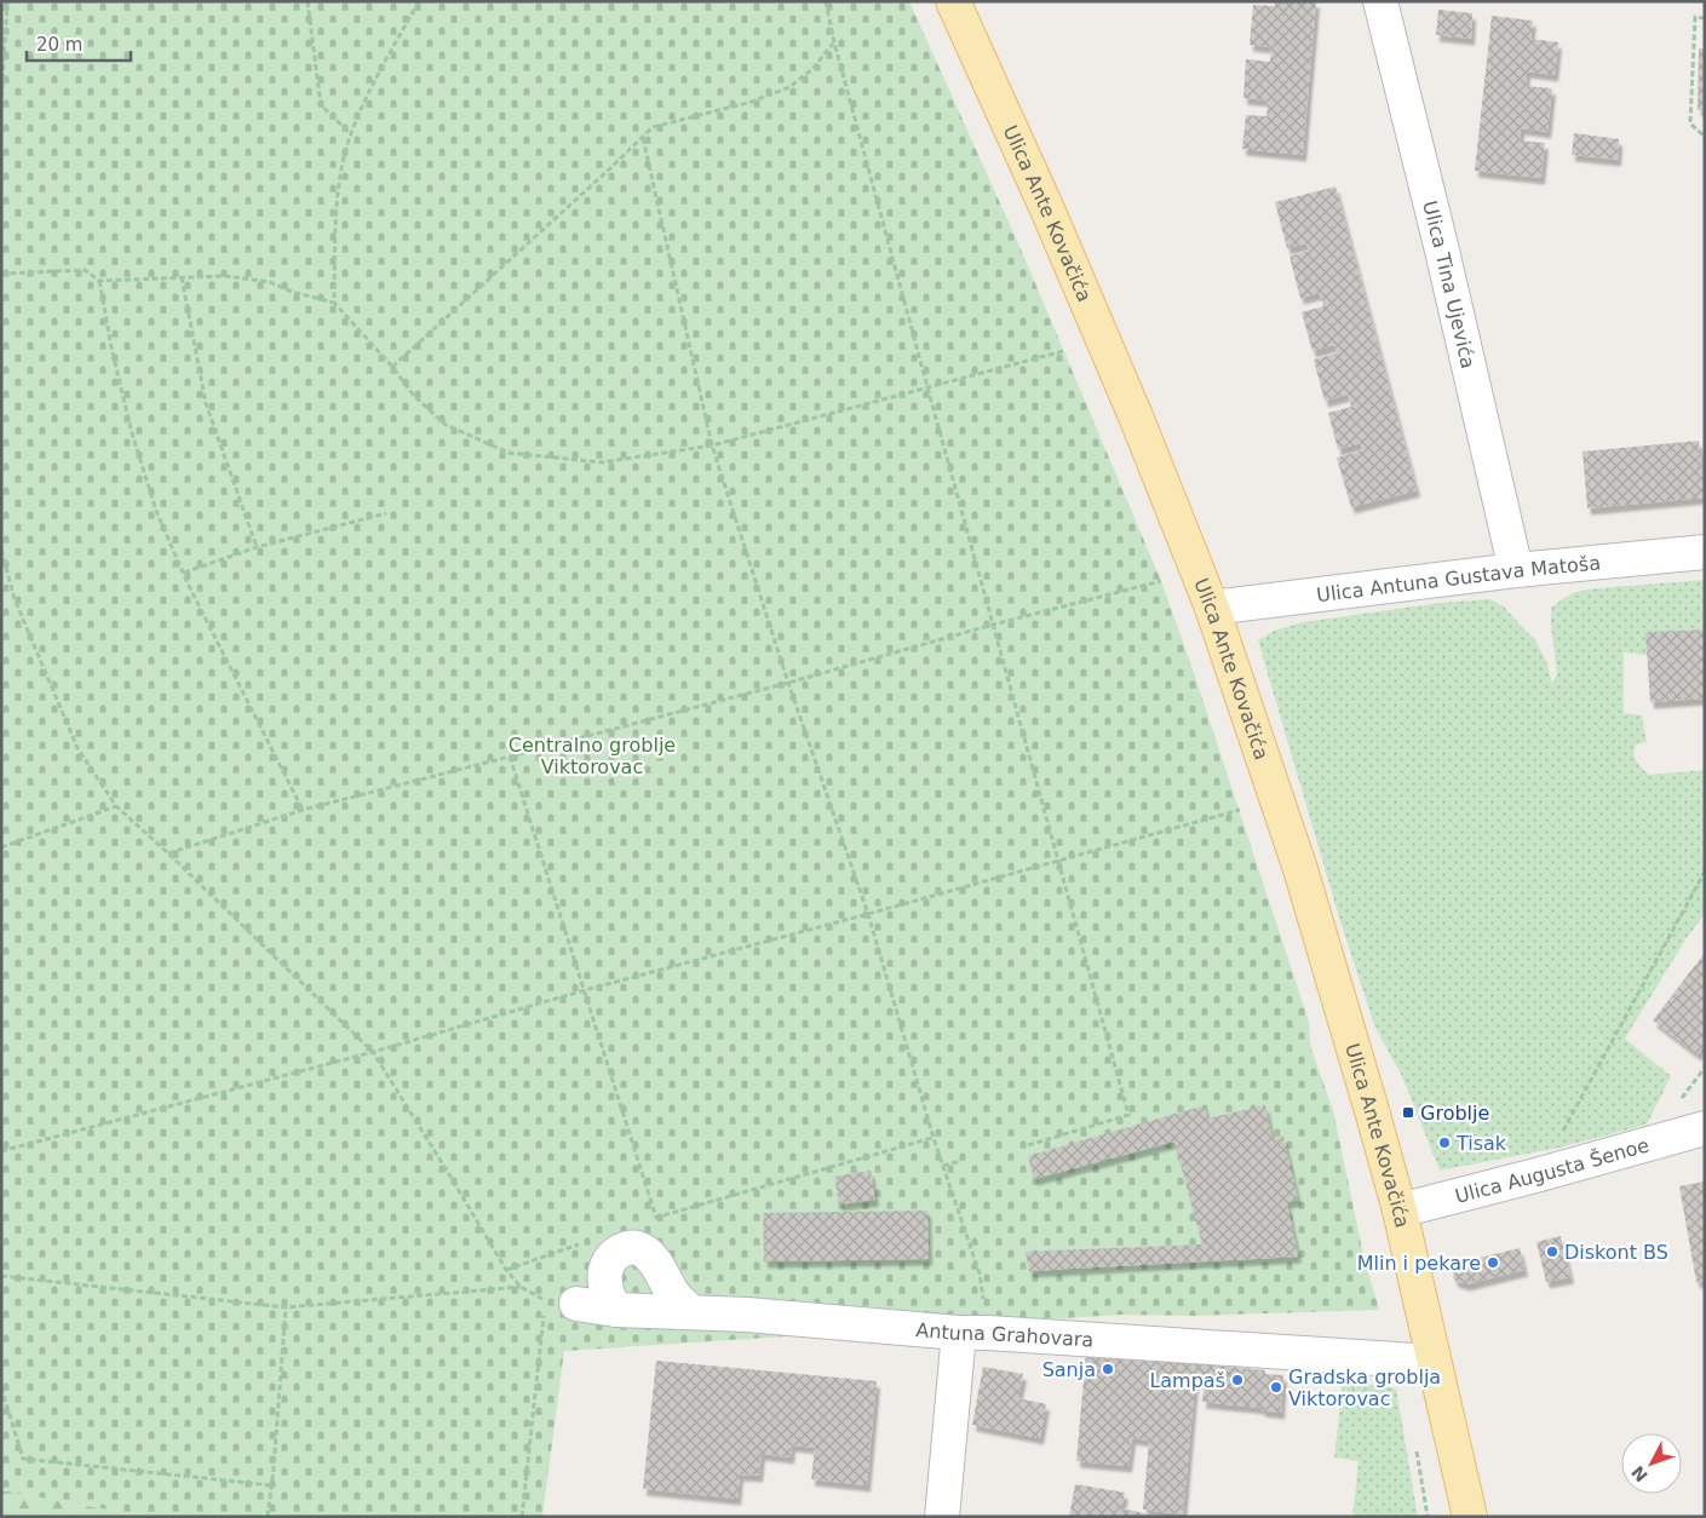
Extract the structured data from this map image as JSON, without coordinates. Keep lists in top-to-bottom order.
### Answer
{
  "streets": {
    "main road": ["Ulica Ante Kovačića"],
    "street": [
      "Ulica Tina Ujevića",
      "Ulica Antuna Gustava Matoša",
      "Ulica Augusta Šenoe",
      "Antuna Grahovara"
    ]
  },
  "crossings": [
    ["Ulica Ante Kovačića", "Ulica Antuna Gustava Matoša"],
    ["Ulica Ante Kovačića", "Ulica Augusta Šenoe"],
    ["Ulica Ante Kovačića", "Antuna Grahovara"],
    ["Ulica Tina Ujevića", "Ulica Antuna Gustava Matoša"]
  ],
  "parks": ["Centralno groblje Viktorovac"],
  "places": {
    "transit": ["Groblje"],
    "other": [
      "Tisak",
      "Diskont BS",
      "Mlin i pekare",
      "Sanja",
      "Lampaš",
      "Gradska groblja Viktorovac"
    ]
  },
  "scale_bar": "20 m",
  "north": "bottom left"
}
